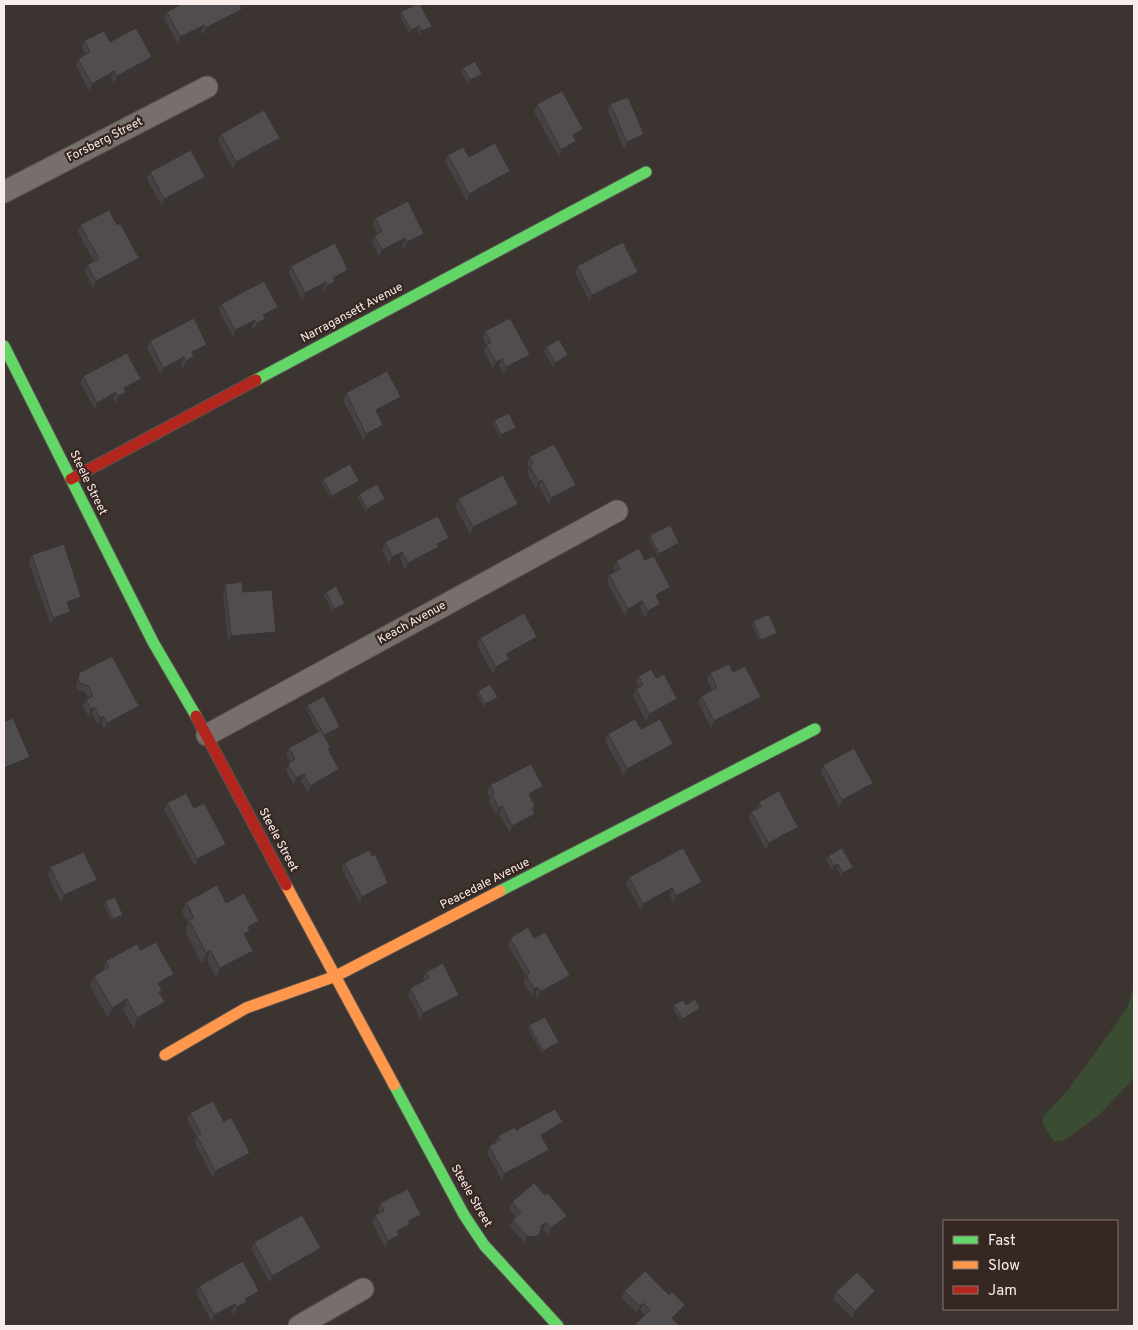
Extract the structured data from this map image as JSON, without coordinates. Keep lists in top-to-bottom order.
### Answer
{
  "streets": {
    "street": [
      "Forsberg Street",
      "Narragansett Avenue",
      "Steele Street",
      "Keach Avenue",
      "Peacedale Avenue"
    ]
  },
  "crossings": [
    ["Narragansett Avenue", "Steele Street"],
    ["Steele Street", "Keach Avenue"],
    ["Steele Street", "Peacedale Avenue"]
  ],
  "legend": ["Fast", "Slow", "Jam"]
}
